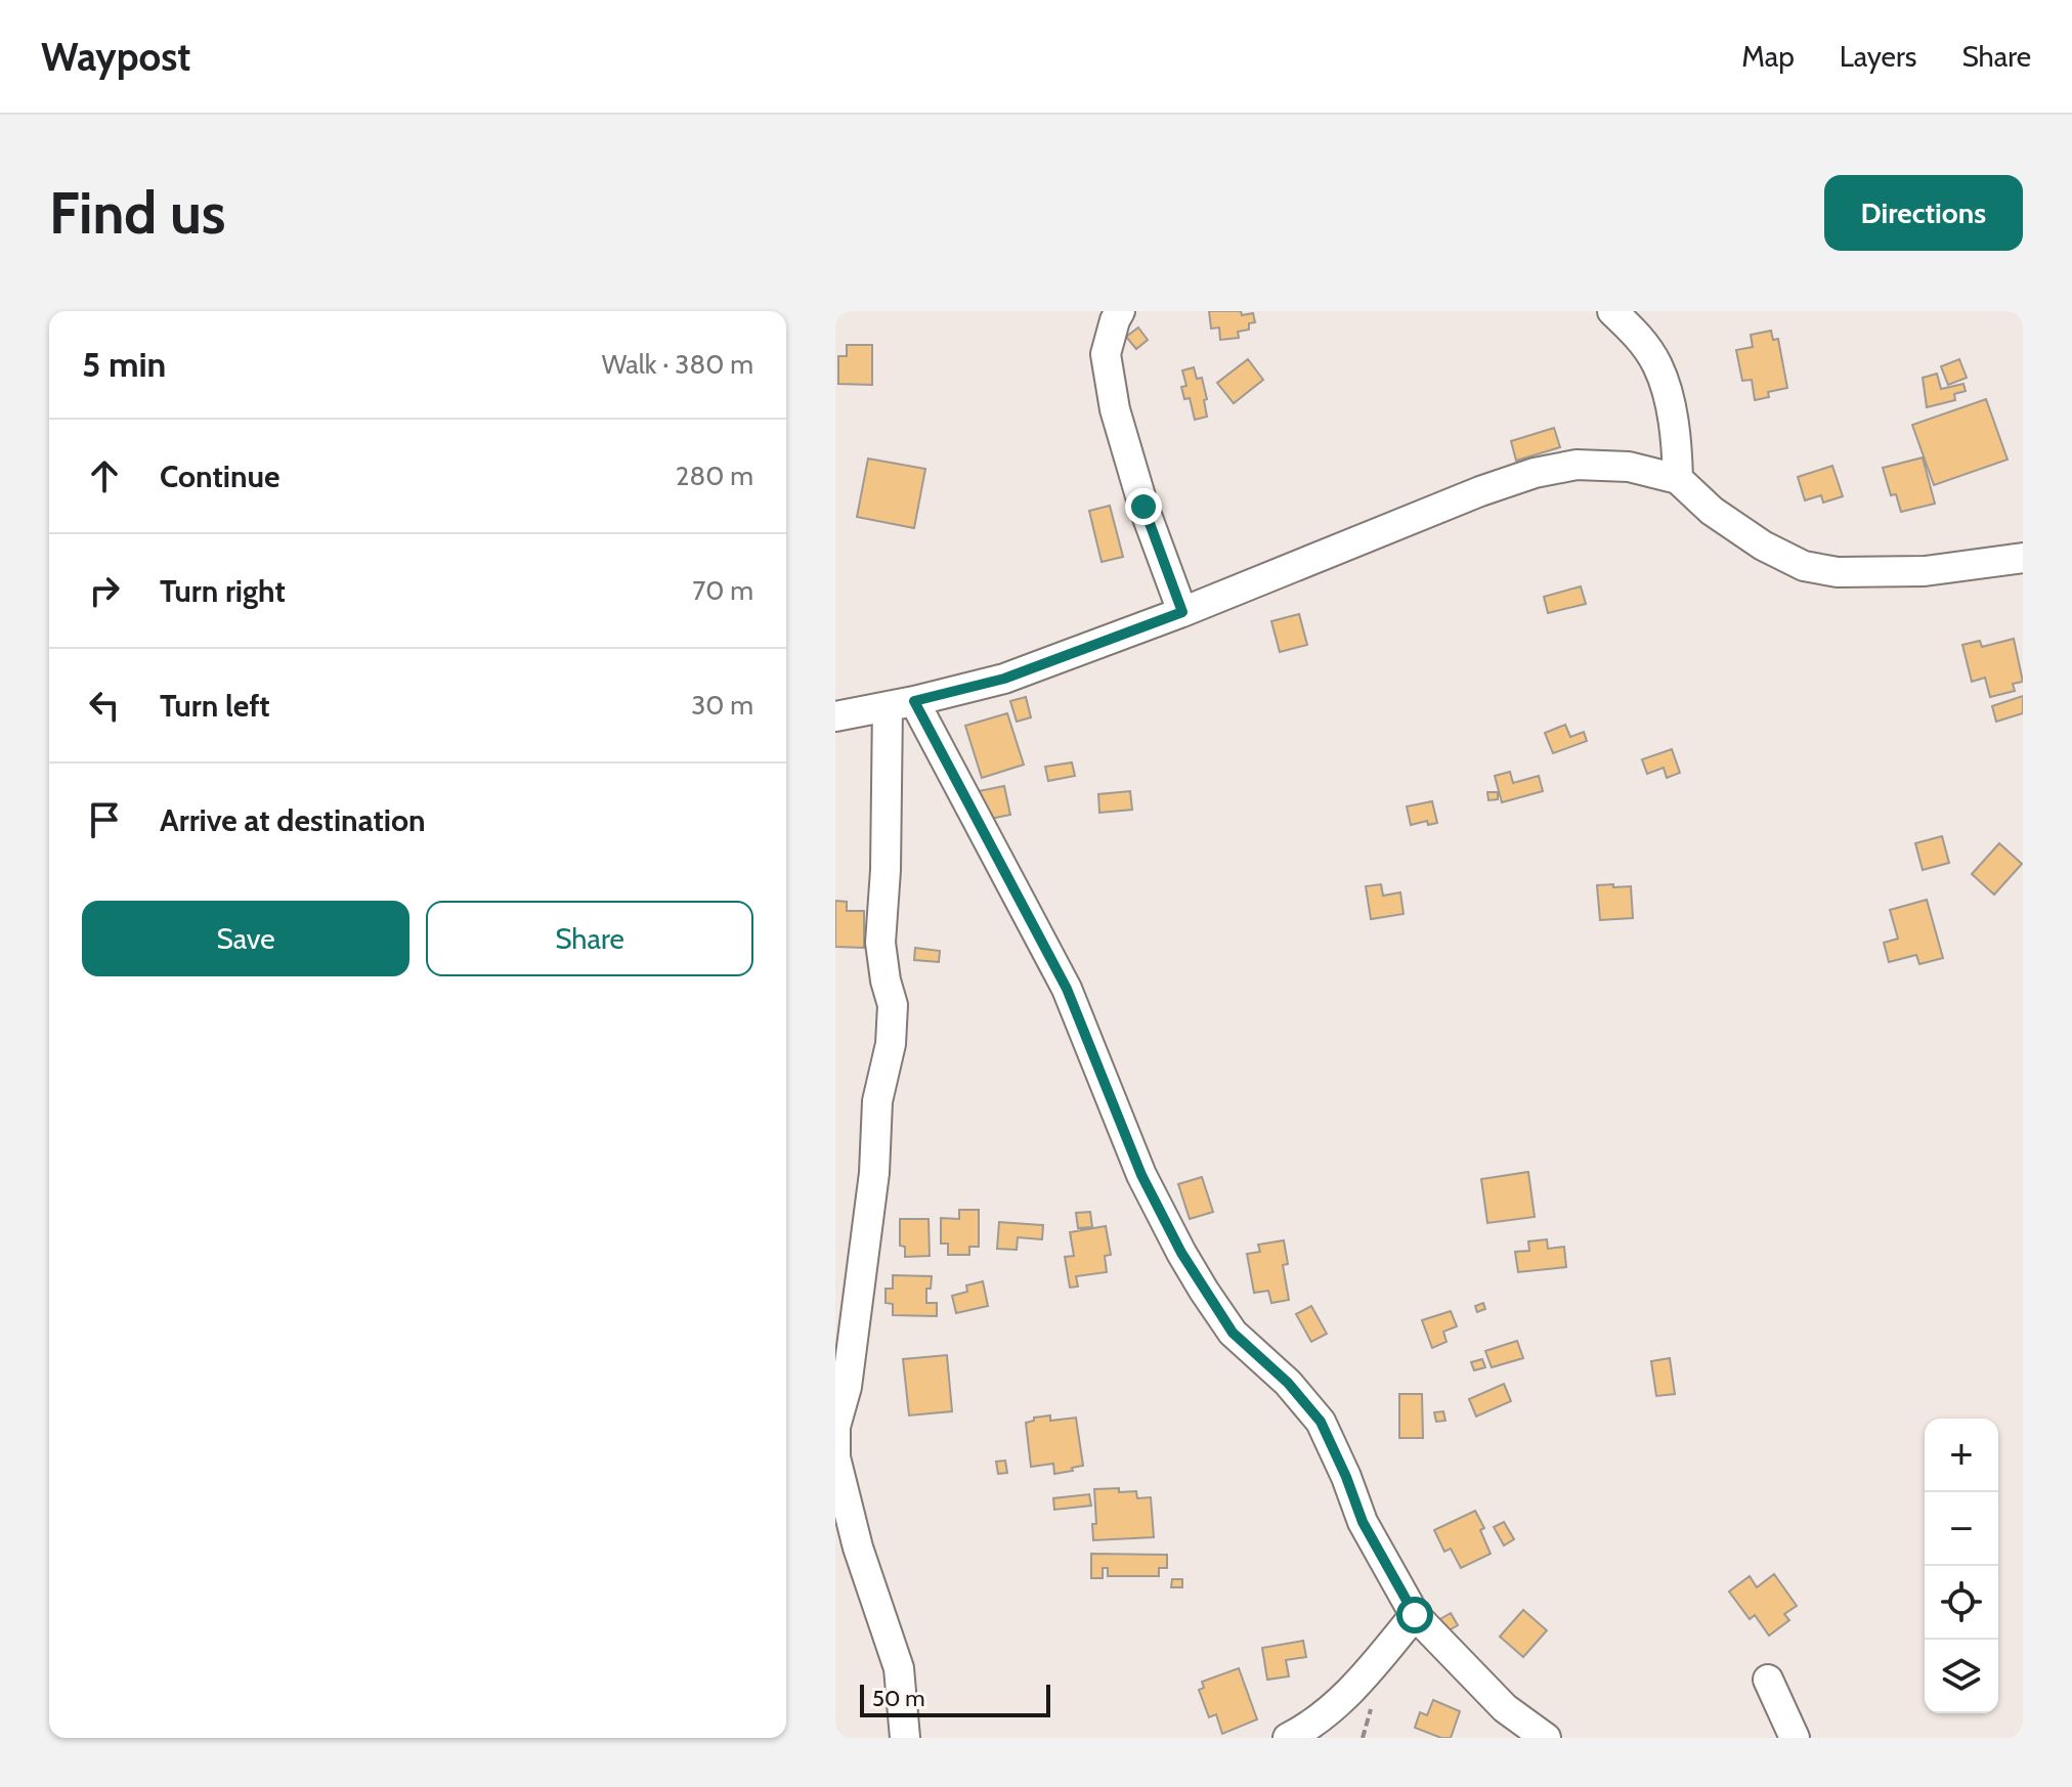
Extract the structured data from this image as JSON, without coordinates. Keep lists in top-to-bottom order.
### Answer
{
  "scale_bar": "50 m",
  "page": {
    "header": "Waypost",
    "nav": ["Map", "Layers", "Share"],
    "buttons": [
      "Directions",
      ["Save", "Share"]
    ],
    "title": "Find us",
    "heading": ["5 min", "Walk · 380 m"],
    "list": [
      ["Continue", "280 m"],
      ["Turn right", "70 m"],
      ["Turn left", "30 m"],
      "Arrive at destination"
    ],
    "map_buttons": ["+", "−"],
    "scale": "50 m"
  }
}
